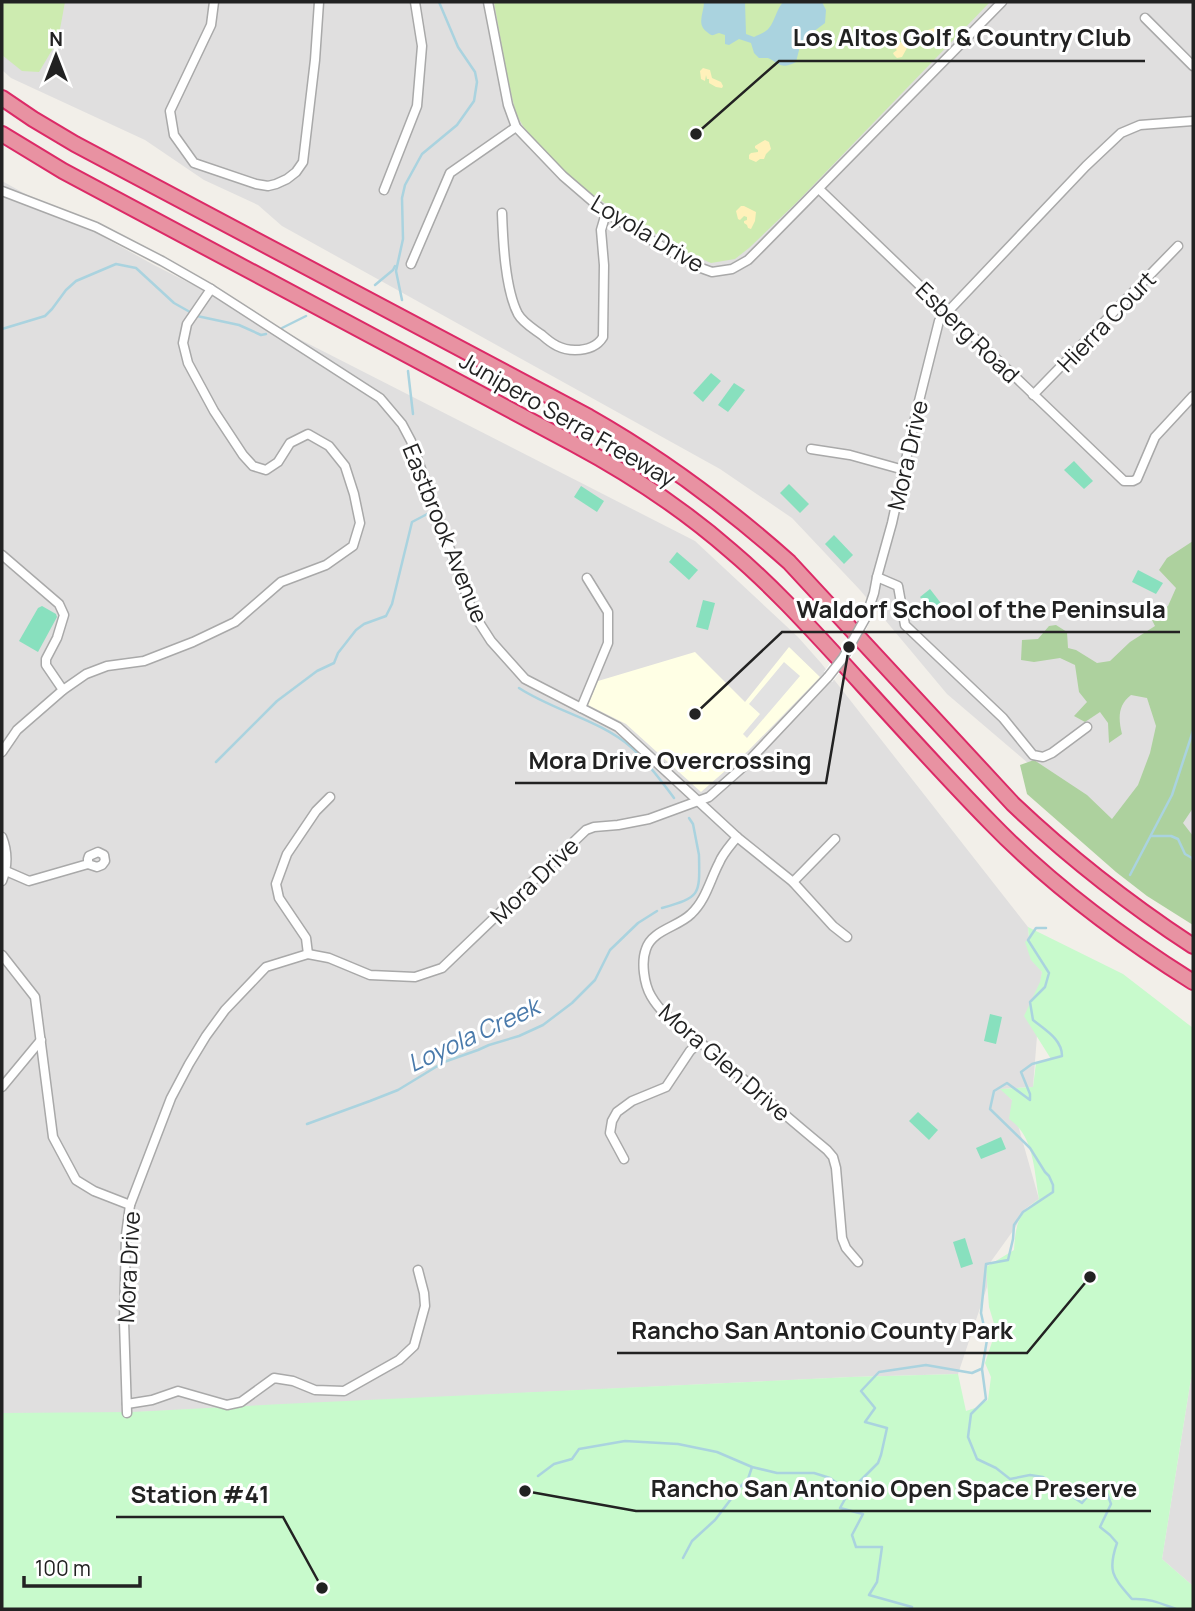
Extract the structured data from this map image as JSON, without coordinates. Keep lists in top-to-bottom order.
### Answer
{
  "streets": {
    "highway": ["Junipero Serra Freeway"],
    "street": [
      "Loyola Drive",
      "Hierra Court",
      "Esberg Road",
      "Mora Drive",
      "Eastbrook Avenue",
      "Mora Glen Drive"
    ]
  },
  "crossings": [
    ["Loyola Drive", "Esberg Road"],
    ["Hierra Court", "Esberg Road"],
    ["Esberg Road", "Mora Drive"],
    ["Mora Drive", "Eastbrook Avenue"],
    ["Eastbrook Avenue", "Mora Glen Drive"]
  ],
  "water": ["Loyola Creek"],
  "places": [
    "Los Altos Golf & Country Club",
    "Mora Drive Overcrossing",
    "Waldorf School of the Peninsula",
    "Rancho San Antonio County Park",
    "Rancho San Antonio Open Space Preserve",
    "Station #41"
  ],
  "scale_bar": "100 m",
  "north": "top"
}
